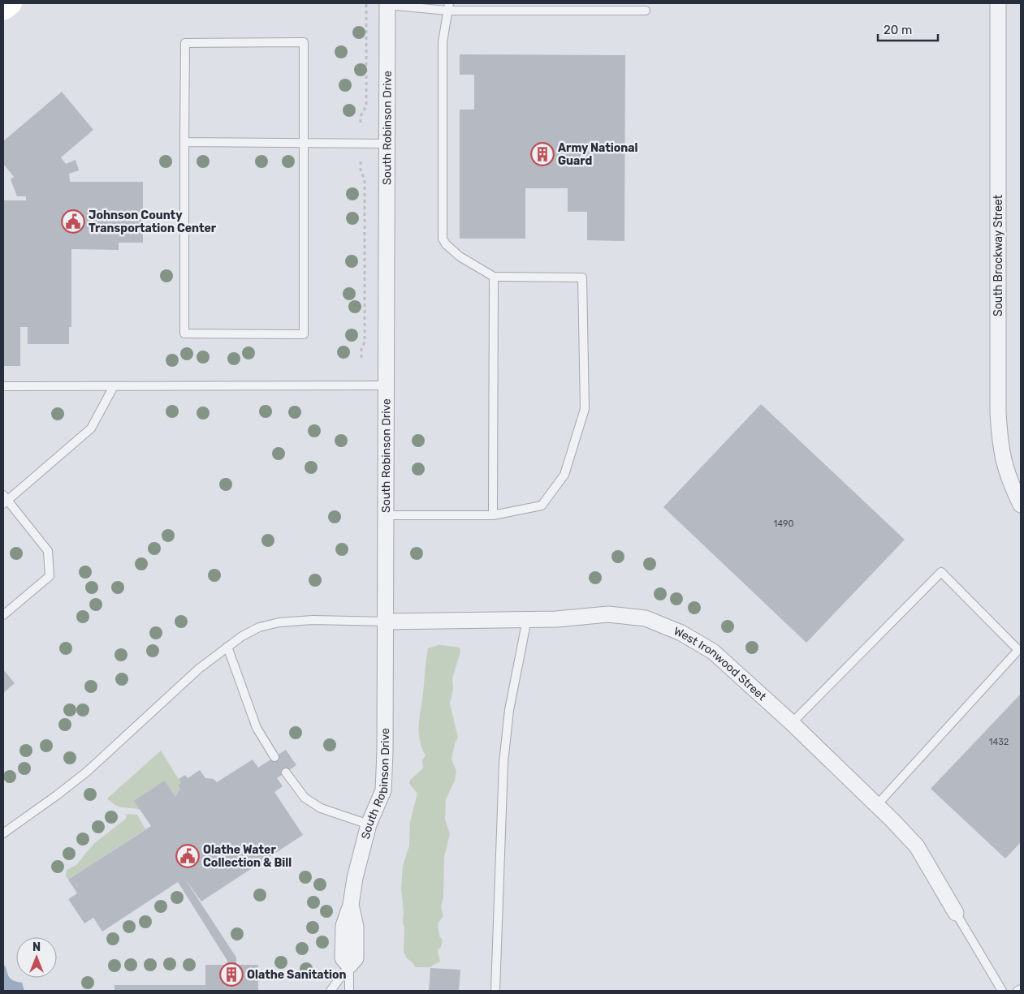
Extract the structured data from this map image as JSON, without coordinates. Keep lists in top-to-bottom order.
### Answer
{
  "streets": {
    "street": ["South Robinson Drive", "South Brockway Street", "West Ironwood Street"]
  },
  "crossings": [
    ["South Robinson Drive", "West Ironwood Street"]
  ],
  "places": {
    "building": ["Army National Guard", "Olathe Sanitation"],
    "public building": ["Johnson County Transportation Center", "Olathe Water Collection & Bill"]
  },
  "house_numbers": ["1490", "1432"],
  "scale_bar": "20 m",
  "north": "top"
}
